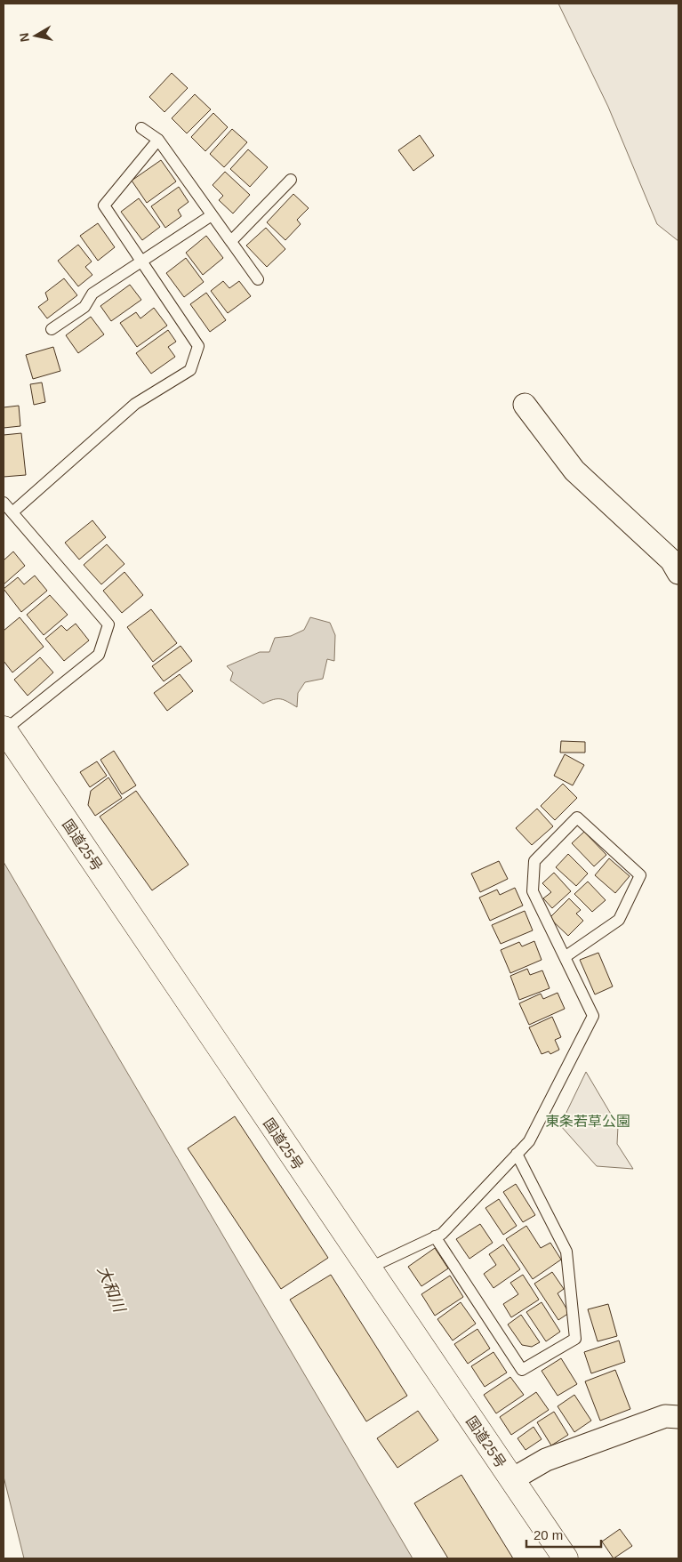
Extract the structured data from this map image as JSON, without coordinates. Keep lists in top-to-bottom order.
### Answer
{
  "streets": {
    "highway": ["国道25号"]
  },
  "water": ["大和川"],
  "parks": ["東条若草公園"],
  "scale_bar": "20 m",
  "north": "left"
}
